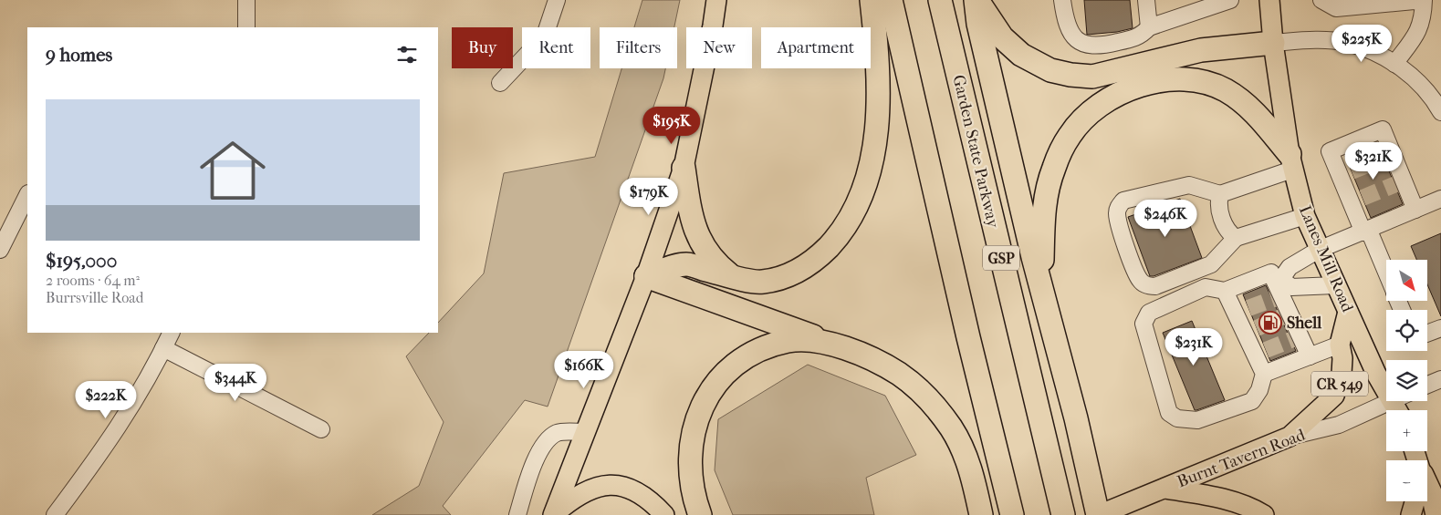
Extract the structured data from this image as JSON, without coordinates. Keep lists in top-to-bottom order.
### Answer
{
  "streets": {
    "highway": ["Garden State Parkway", "GSP"],
    "main road": ["Lanes Mill Road", "CR 549", "Burnt Tavern Road"]
  },
  "crossings": [
    ["Lanes Mill Road", "CR 549"],
    ["CR 549", "Burnt Tavern Road"]
  ],
  "places": {
    "fuel station": ["Shell"]
  },
  "north": "bottom right",
  "page": {
    "price": [
      "$225K",
      "$195K",
      "$321K",
      "$179K",
      "$246K",
      "$231K",
      "$166K",
      "$344K",
      "$222K"
    ],
    "chip": [
      "Buy",
      "Rent",
      "Filters",
      "New",
      "Apartment"
    ],
    "heading": "9 homes",
    "list": [
      {
        "name": "$195,000",
        "note": "2 rooms · 64 m² · Burrsville Road"
      }
    ],
    "map_buttons": ["+", "−"]
  }
}
